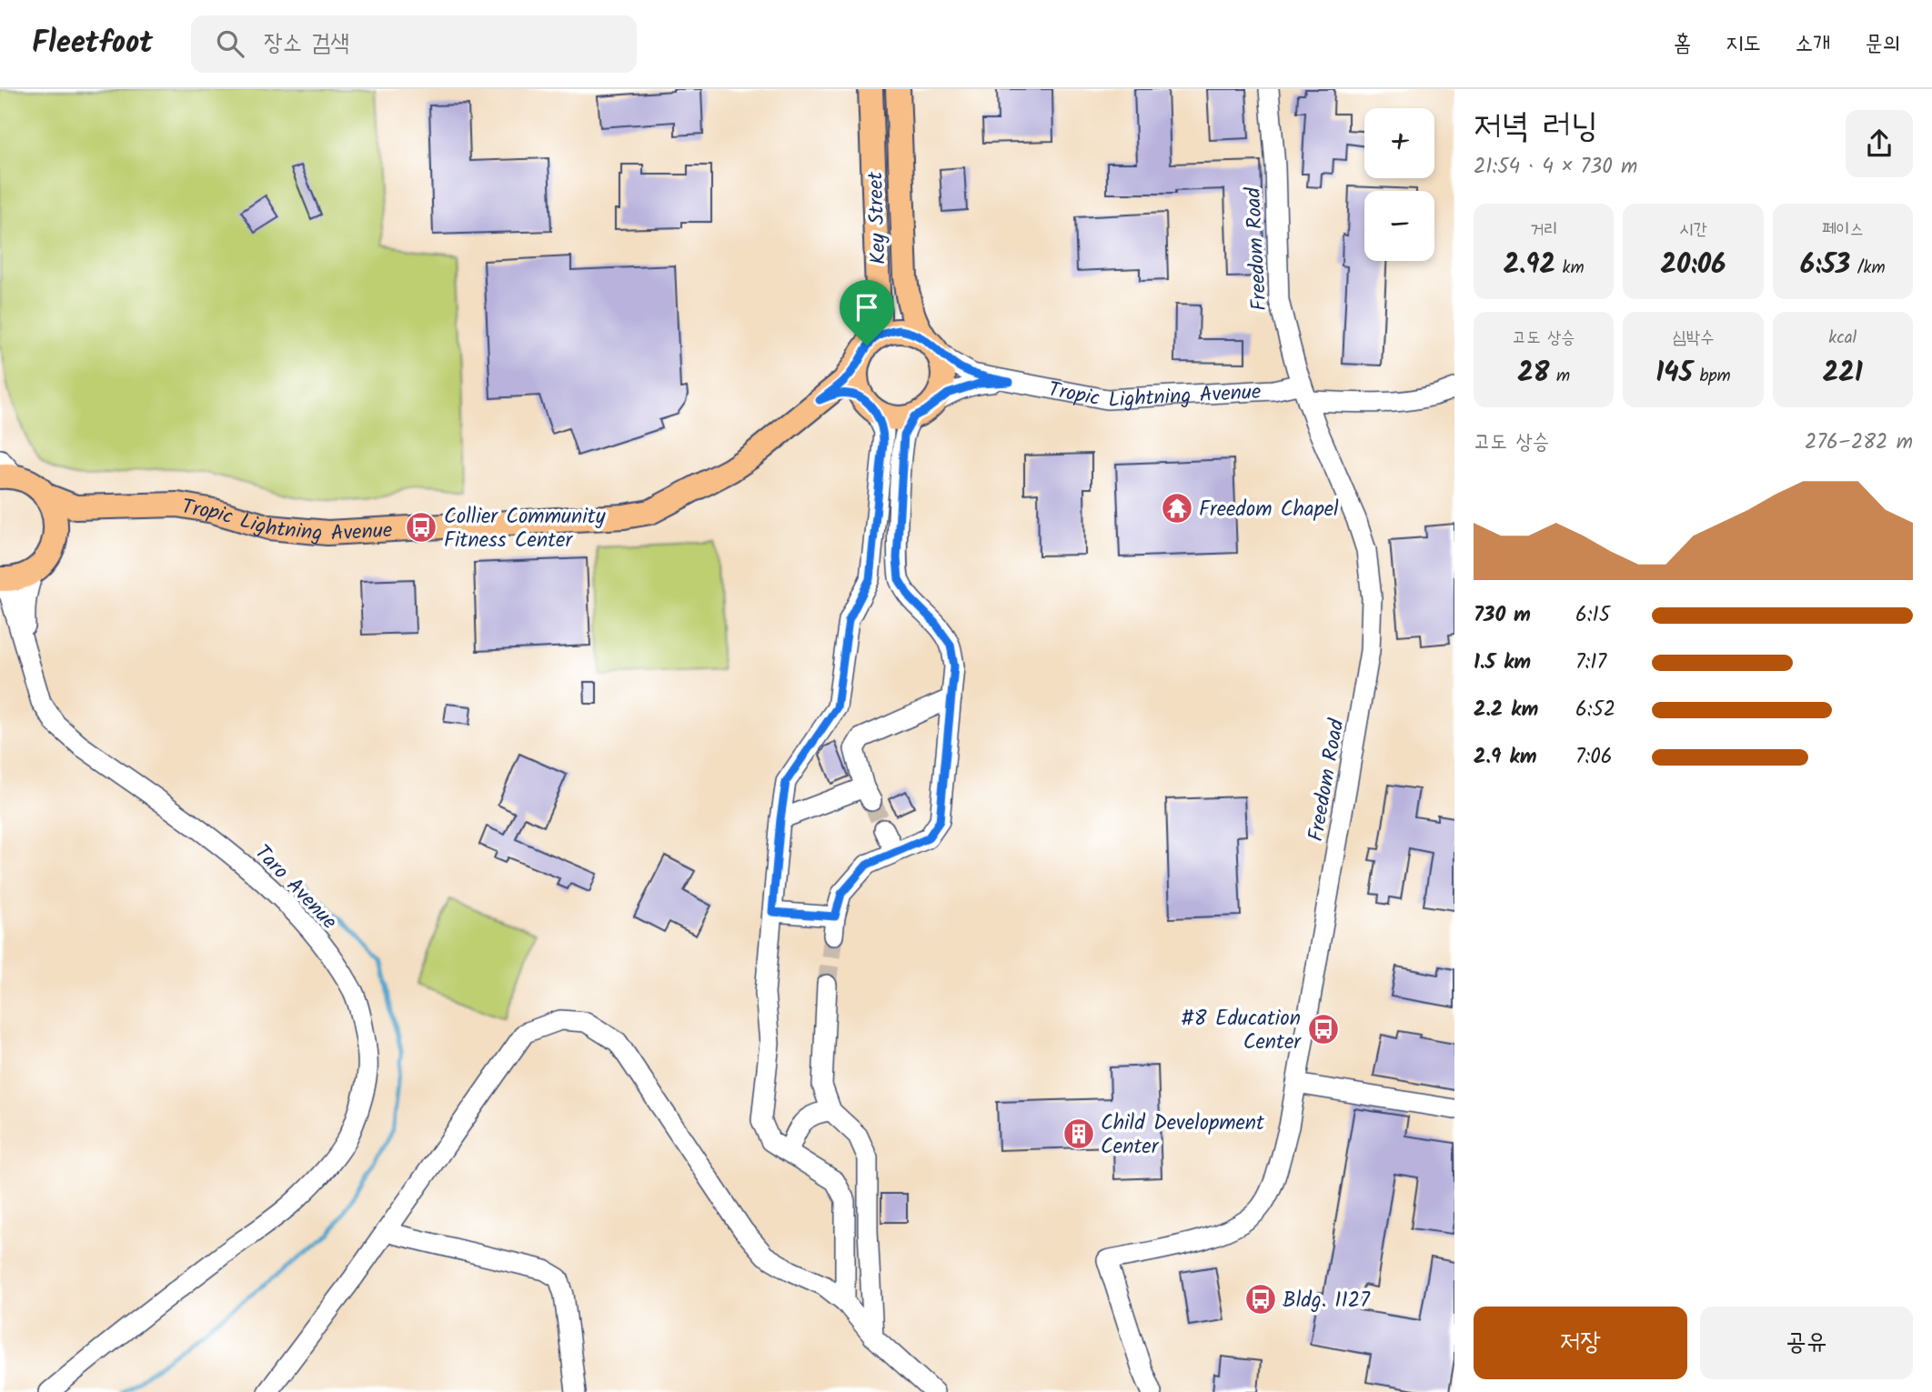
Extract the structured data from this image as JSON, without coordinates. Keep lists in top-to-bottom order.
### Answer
{
  "streets": {
    "main road": ["Key Street", "Tropic Lightning Avenue"],
    "street": ["Freedom Road", "Taro Avenue"]
  },
  "crossings": [
    ["Key Street", "Tropic Lightning Avenue"],
    ["Freedom Road", "Tropic Lightning Avenue"]
  ],
  "places": {
    "temple": ["Freedom Chapel"],
    "bus stop": ["Collier Community Fitness Center", "#8 Education Center", "Bldg. 1127"],
    "building": ["Child Development Center"]
  },
  "page": {
    "header": "Fleetfoot",
    "search": "장소 검색",
    "nav": [
      "홈",
      "지도",
      "소개",
      "문의"
    ],
    "heading": ["저녁 러닝", "21:54 · 4 × 730 m"],
    "map_buttons": ["+", "−"],
    "stats": [
      ["거리", "2.92 km"],
      ["시간", "20:06"],
      ["페이스", "6:53 /km"],
      ["고도 상승", "28 m"],
      ["심박수", "145 bpm"],
      ["kcal", "221"]
    ],
    "chart": ["고도 상승", "276–282 m"],
    "list": [
      {
        "name": "730 m",
        "note": "6:15"
      },
      {
        "name": "1.5 km",
        "note": "7:17"
      },
      {
        "name": "2.2 km",
        "note": "6:52"
      },
      {
        "name": "2.9 km",
        "note": "7:06"
      }
    ],
    "buttons": ["저장", "공유"]
  }
}
